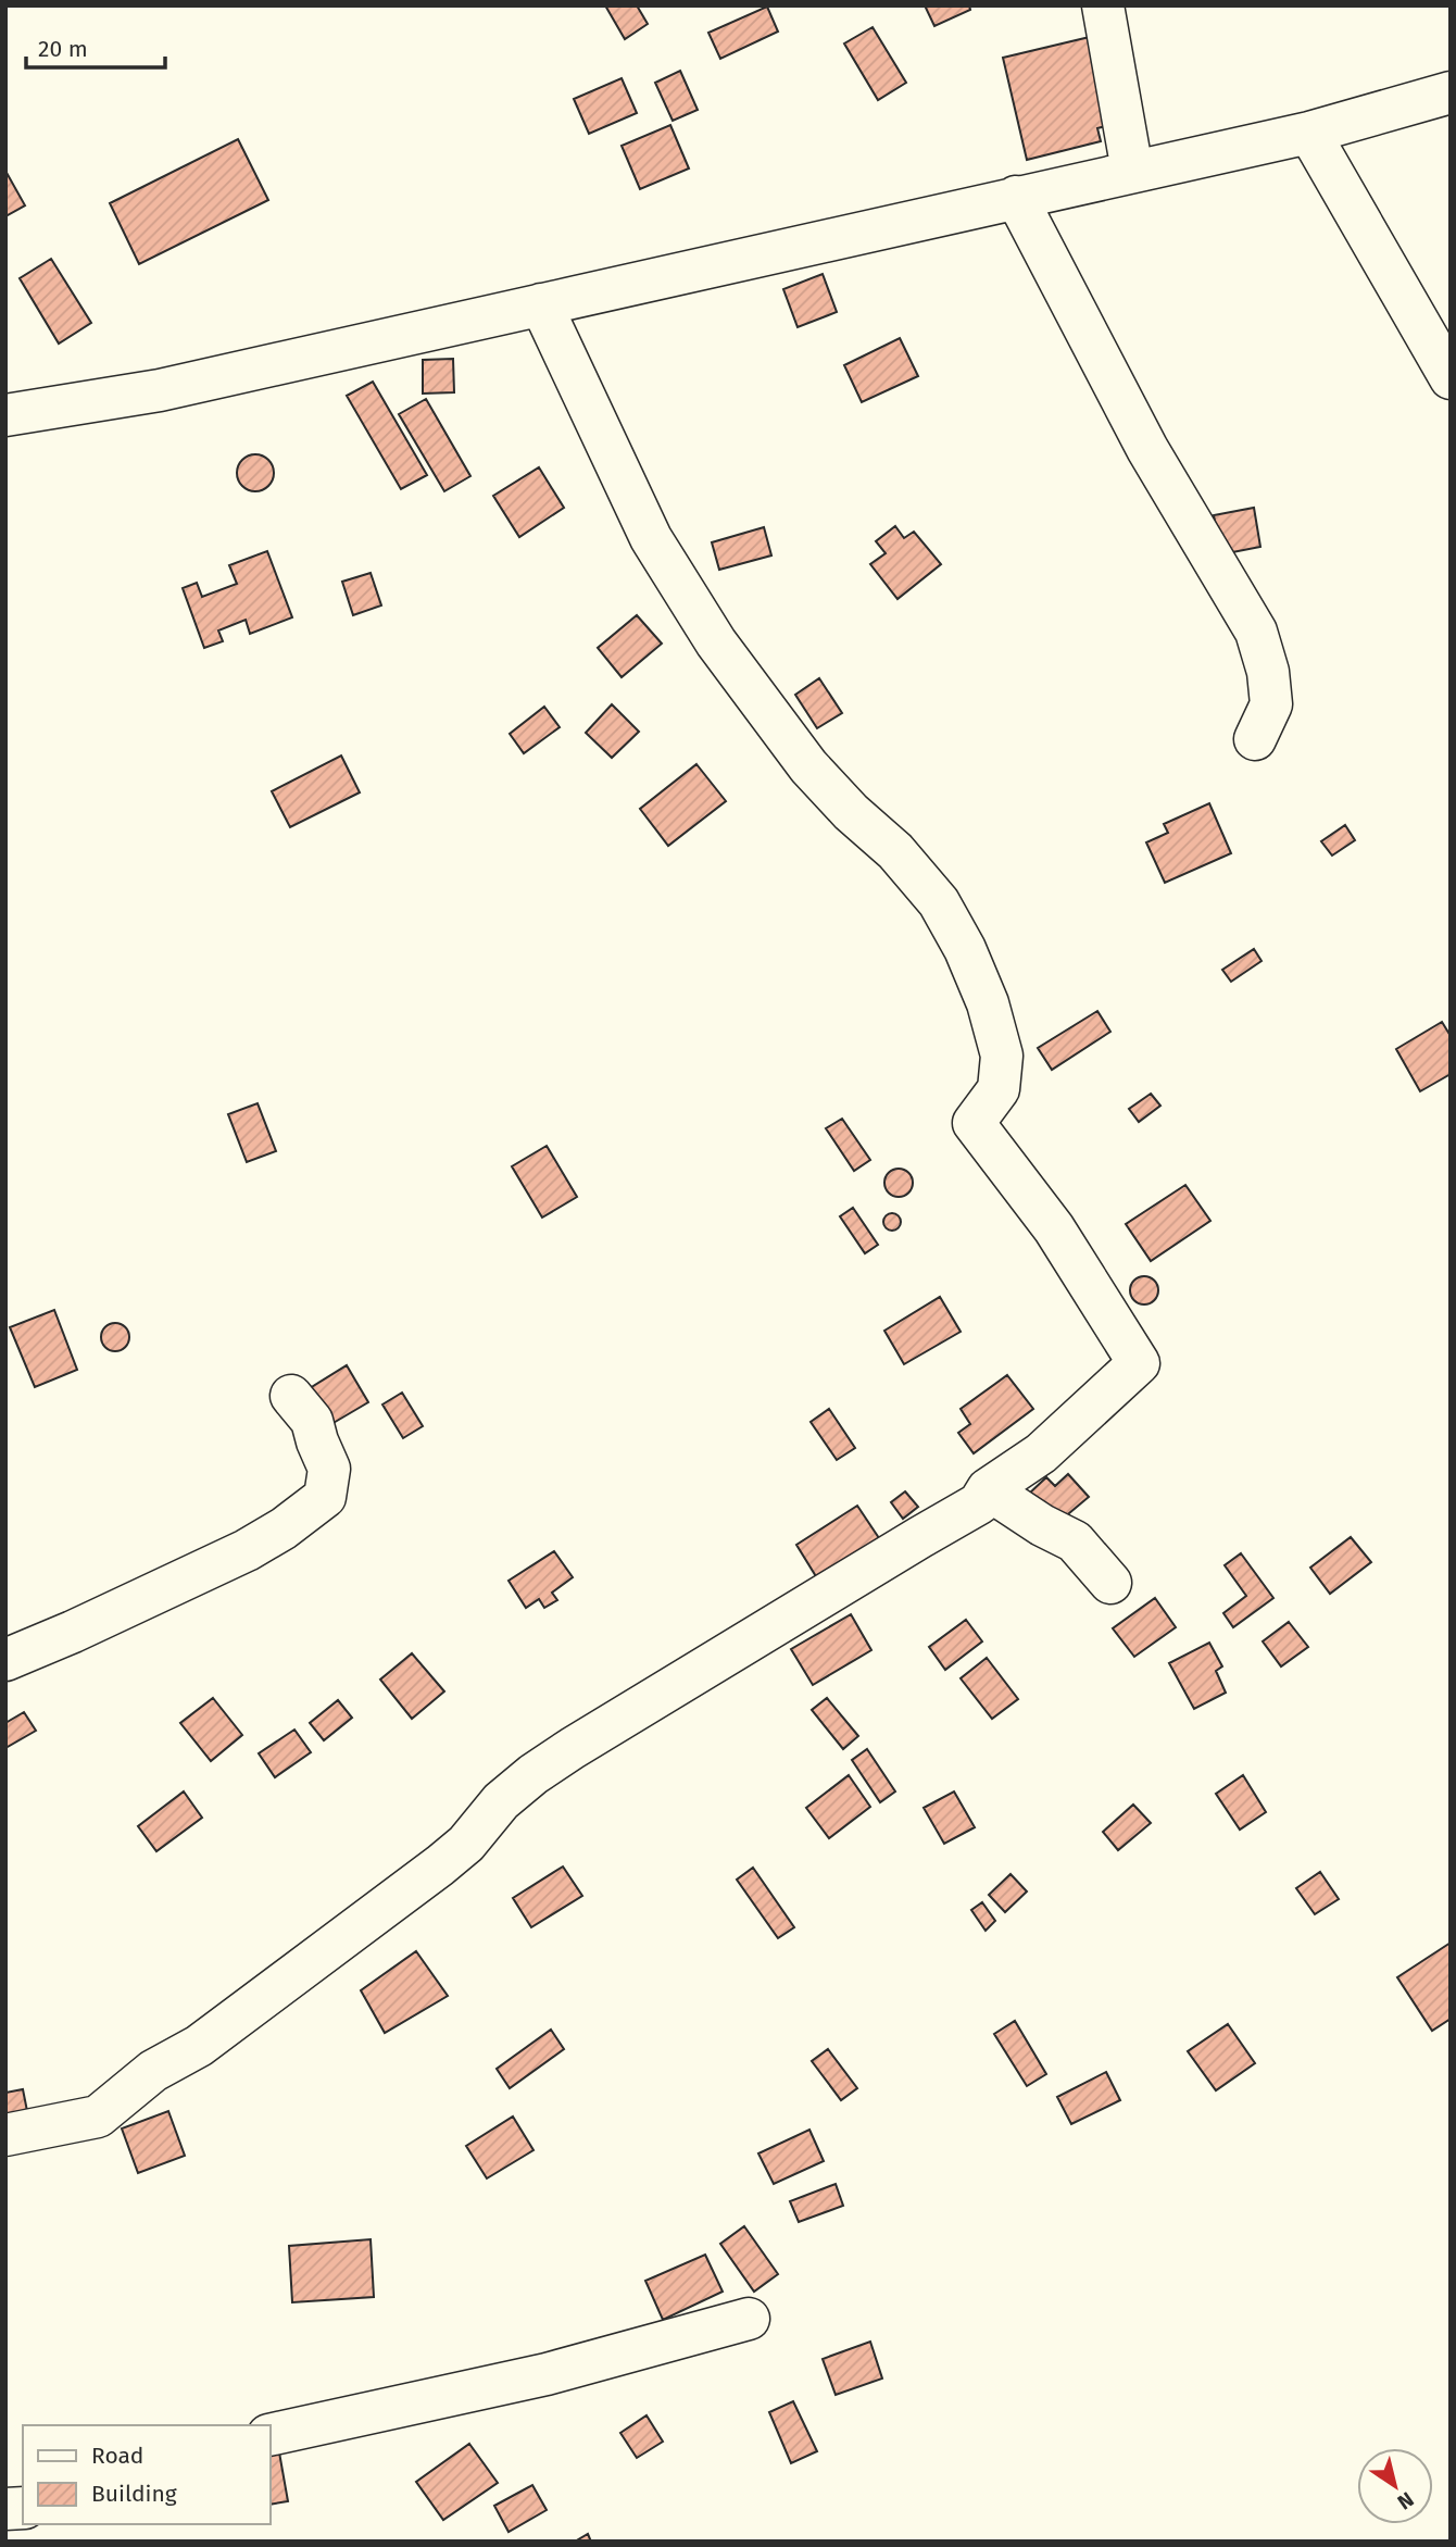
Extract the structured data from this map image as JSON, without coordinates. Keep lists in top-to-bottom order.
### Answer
{
  "legend": ["Road", "Building"],
  "scale_bar": "20 m",
  "north": "bottom right"
}
